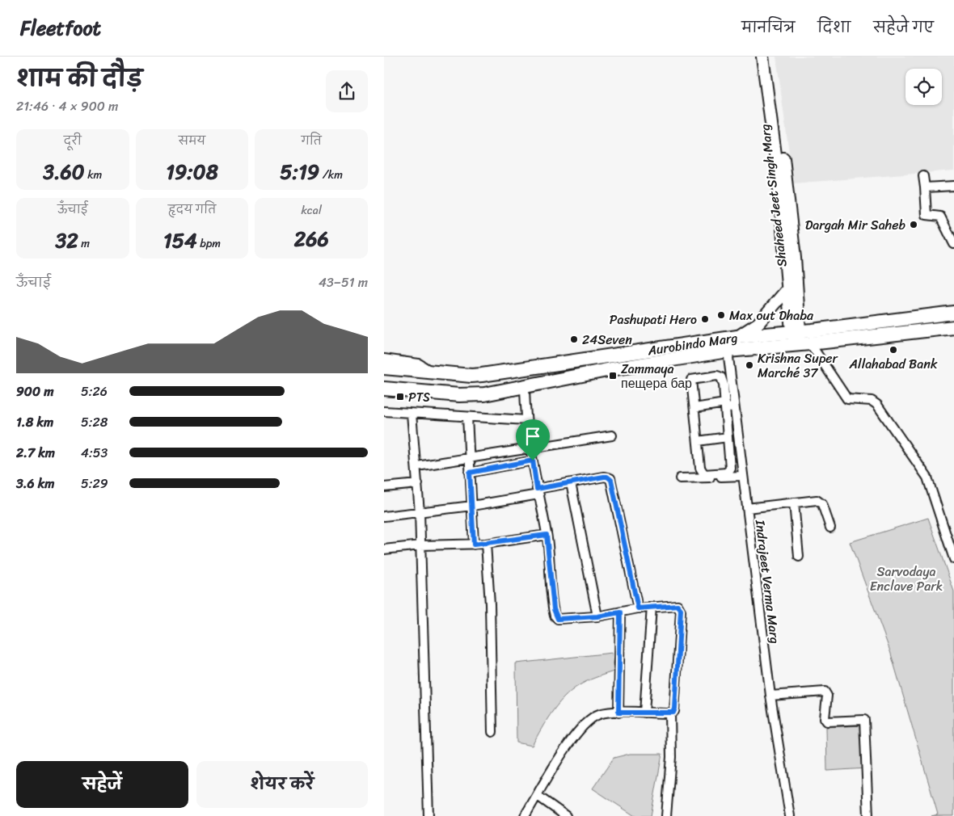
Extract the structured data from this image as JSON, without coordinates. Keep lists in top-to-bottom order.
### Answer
{
  "streets": {
    "highway": ["Aurobindo Marg"],
    "main road": ["Shaheed Jeet Singh Marg"],
    "street": ["Indrajeet Verma Marg"]
  },
  "crossings": [
    ["Shaheed Jeet Singh Marg", "Aurobindo Marg"],
    ["Aurobindo Marg", "Indrajeet Verma Marg"]
  ],
  "parks": ["Sarvodaya Enclave Park"],
  "places": {
    "other": [
      "Dargah Mir Saheb",
      "Max out Dhaba",
      "Pashupati Hero",
      "24Seven",
      "Allahabad Bank",
      "Krishna Super Marché 37"
    ],
    "transit": ["Zammaya пещера бар", "PTS"]
  },
  "page": {
    "header": "Fleetfoot",
    "nav": ["मानचित्र", "दिशा", "सहेजे गए"],
    "heading": ["शाम की दौड़", "21:46 · 4 × 900 m"],
    "stats": [
      ["दूरी", "3.60 km"],
      ["समय", "19:08"],
      ["गति", "5:19 /km"],
      ["ऊँचाई", "32 m"],
      ["हृदय गति", "154 bpm"],
      ["kcal", "266"]
    ],
    "chart": ["ऊँचाई", "43–51 m"],
    "list": [
      {
        "name": "900 m",
        "note": "5:26"
      },
      {
        "name": "1.8 km",
        "note": "5:28"
      },
      {
        "name": "2.7 km",
        "note": "4:53"
      },
      {
        "name": "3.6 km",
        "note": "5:29"
      }
    ],
    "buttons": ["सहेजें", "शेयर करें"]
  }
}
